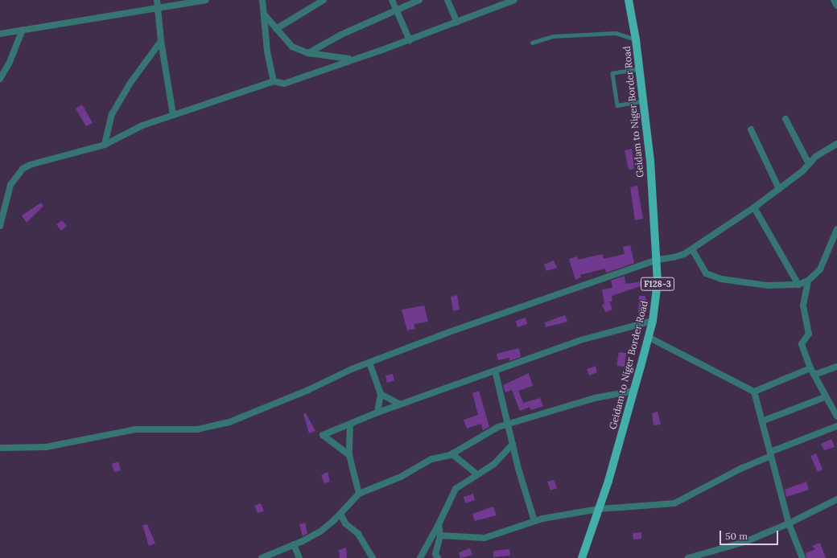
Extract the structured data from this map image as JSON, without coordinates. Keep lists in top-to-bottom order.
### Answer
{
  "streets": {
    "main road": ["Geidam to Niger Border Road", "F128-3"]
  },
  "scale_bar": "50 m"
}
